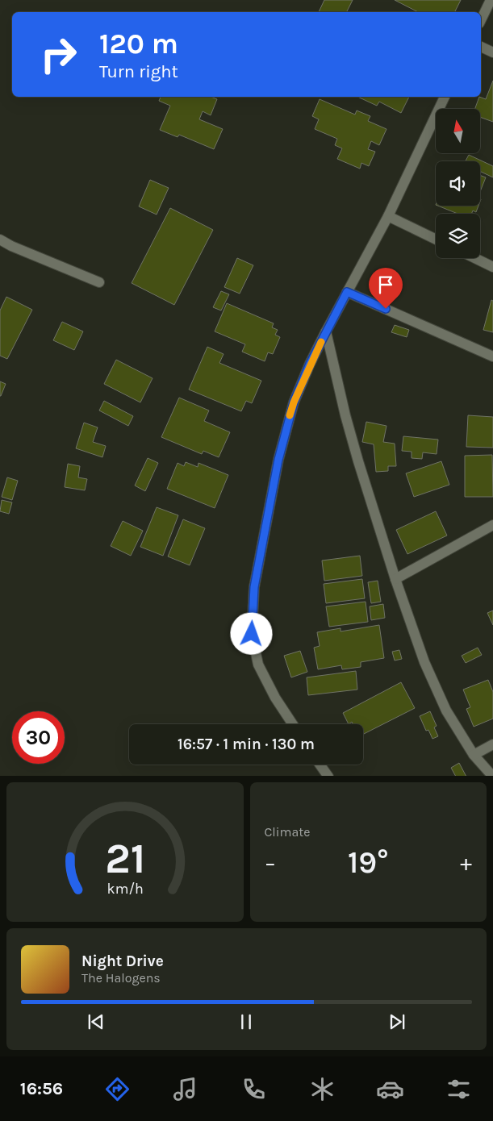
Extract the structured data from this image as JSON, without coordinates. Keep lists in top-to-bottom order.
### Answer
{
  "north": "top",
  "page": {
    "turn": ["120 m", "Turn right"],
    "limit": "30",
    "trip": "16:57 · 1 min · 130 m",
    "tile": "Climate",
    "heat": ["−", "19°", "+"],
    "song": ["Night Drive", "The Halogens"],
    "tabs": "16:56",
    "gauge": ["21", "km/h"]
  }
}
